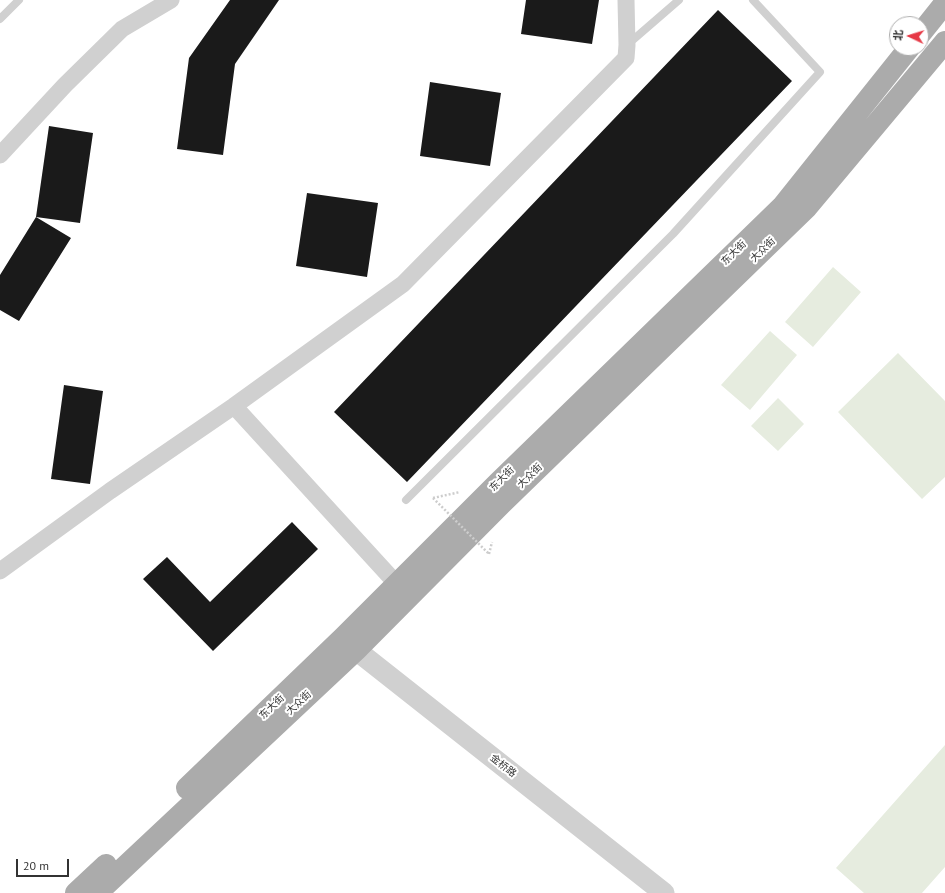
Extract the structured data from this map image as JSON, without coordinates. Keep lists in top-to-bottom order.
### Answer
{
  "streets": {
    "main road": ["大众街", "东大街"],
    "street": ["金桥路"]
  },
  "crossings": [
    ["大众街", "东大街"],
    ["大众街", "金桥路"],
    ["东大街", "金桥路"]
  ],
  "scale_bar": "20 m",
  "north": "left"
}
